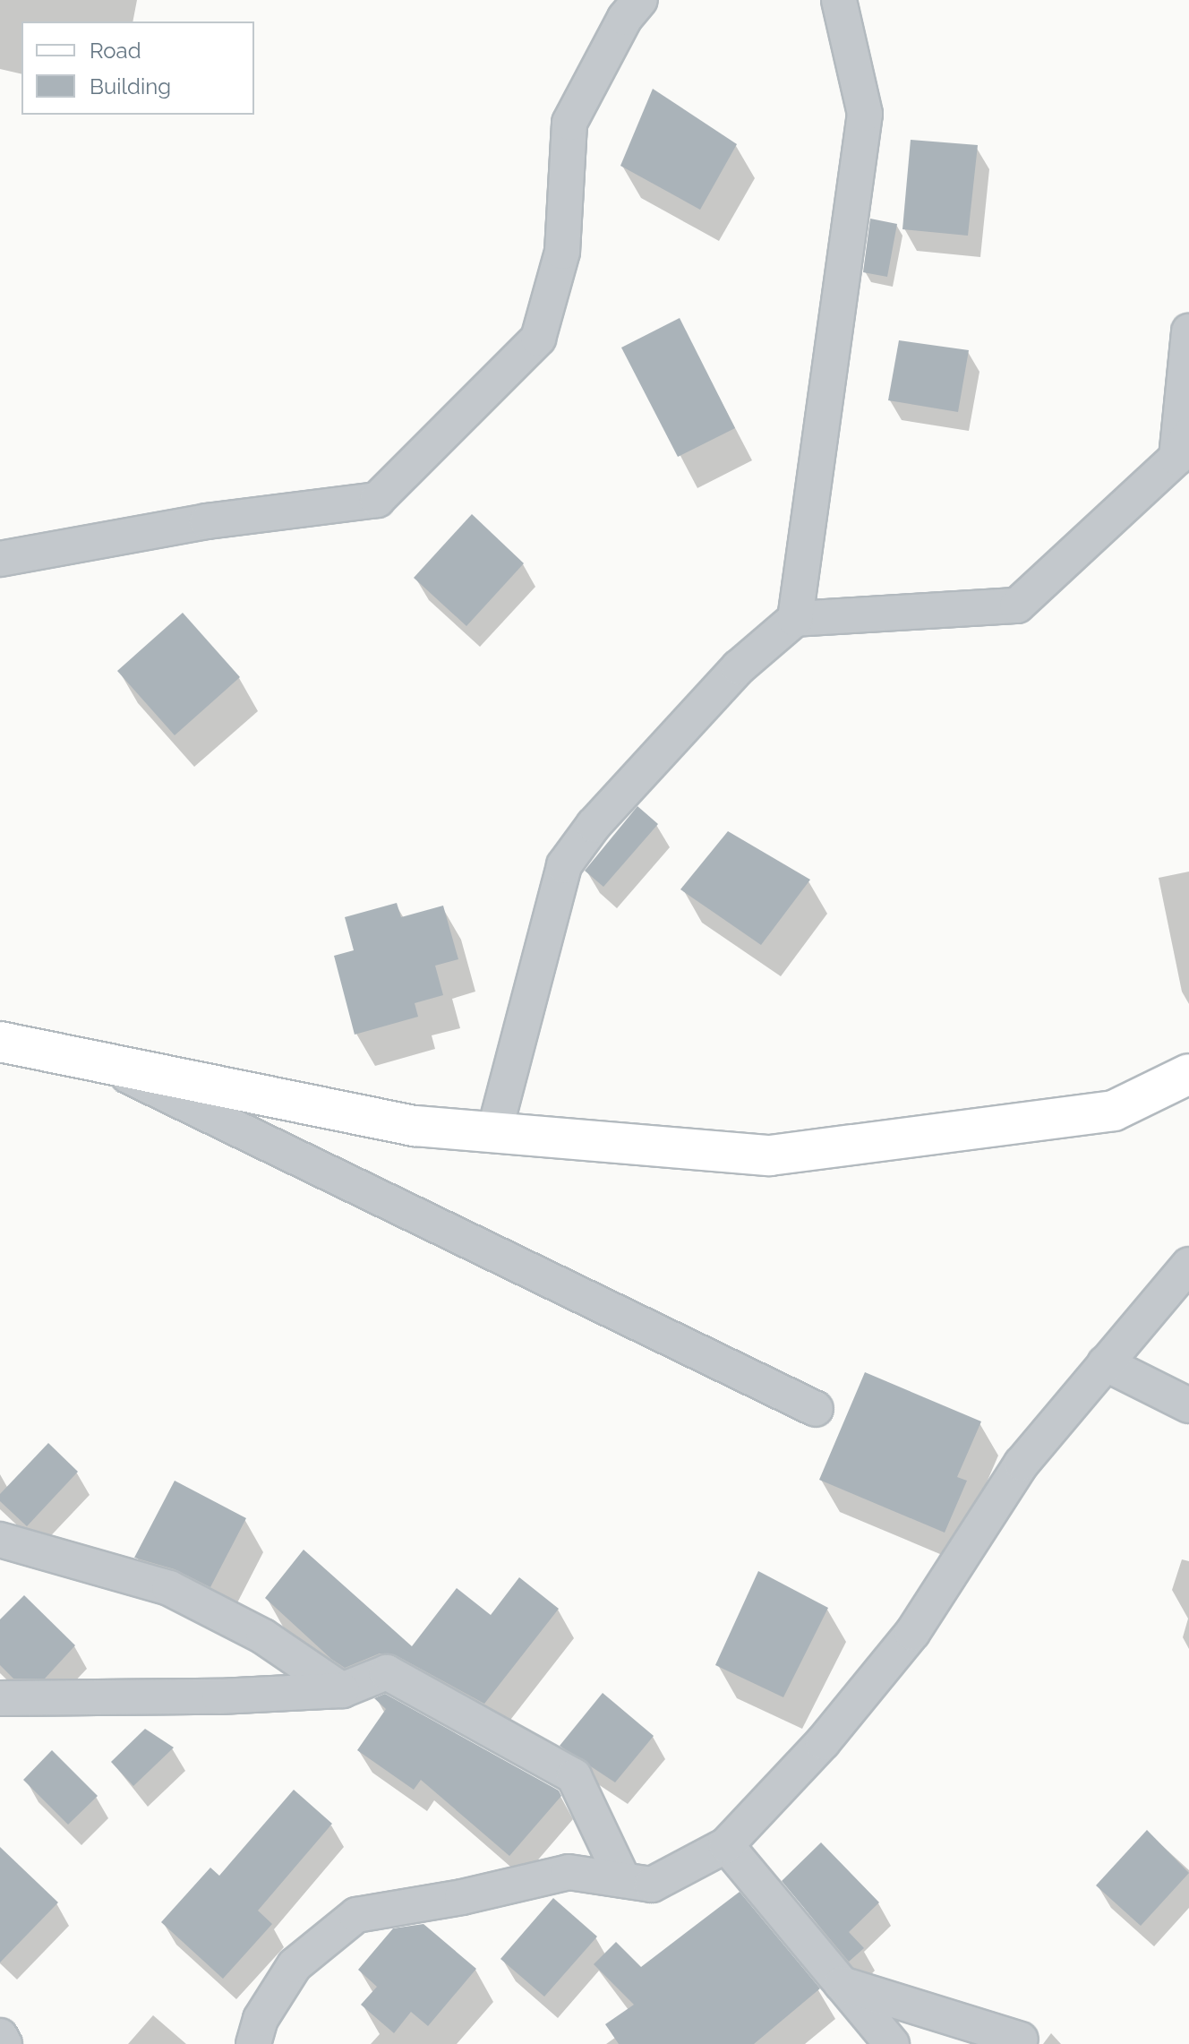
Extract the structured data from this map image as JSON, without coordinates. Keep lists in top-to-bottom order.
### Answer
{
  "legend": ["Road", "Building"]
}
